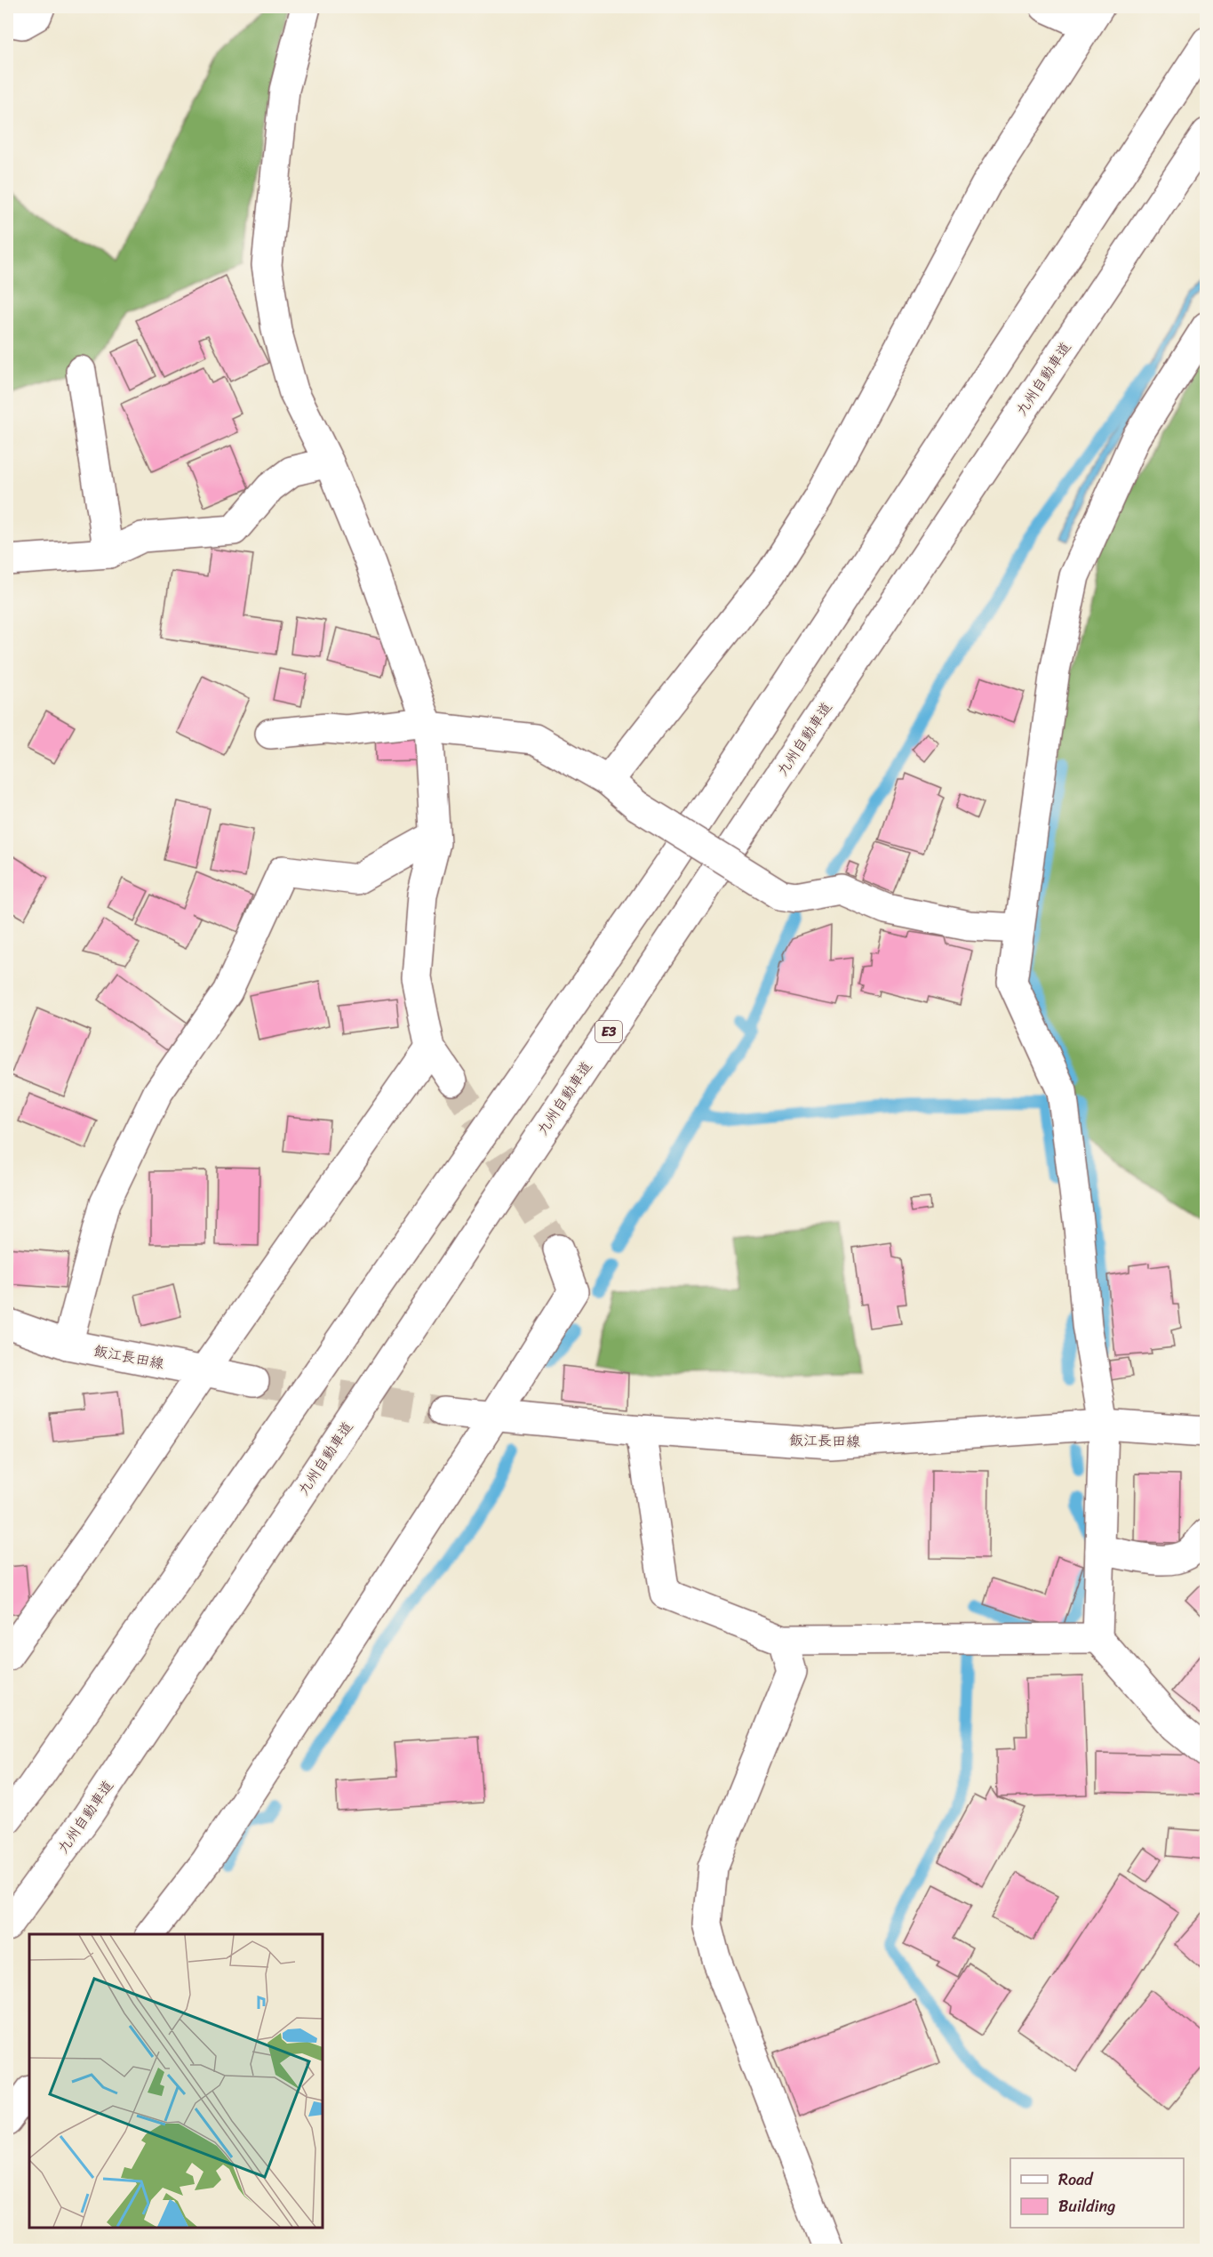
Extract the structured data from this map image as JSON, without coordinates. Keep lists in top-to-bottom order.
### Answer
{
  "streets": {
    "main road": ["九州自動車道", "E3", "飯江長田線"]
  },
  "legend": ["Road", "Building"]
}
